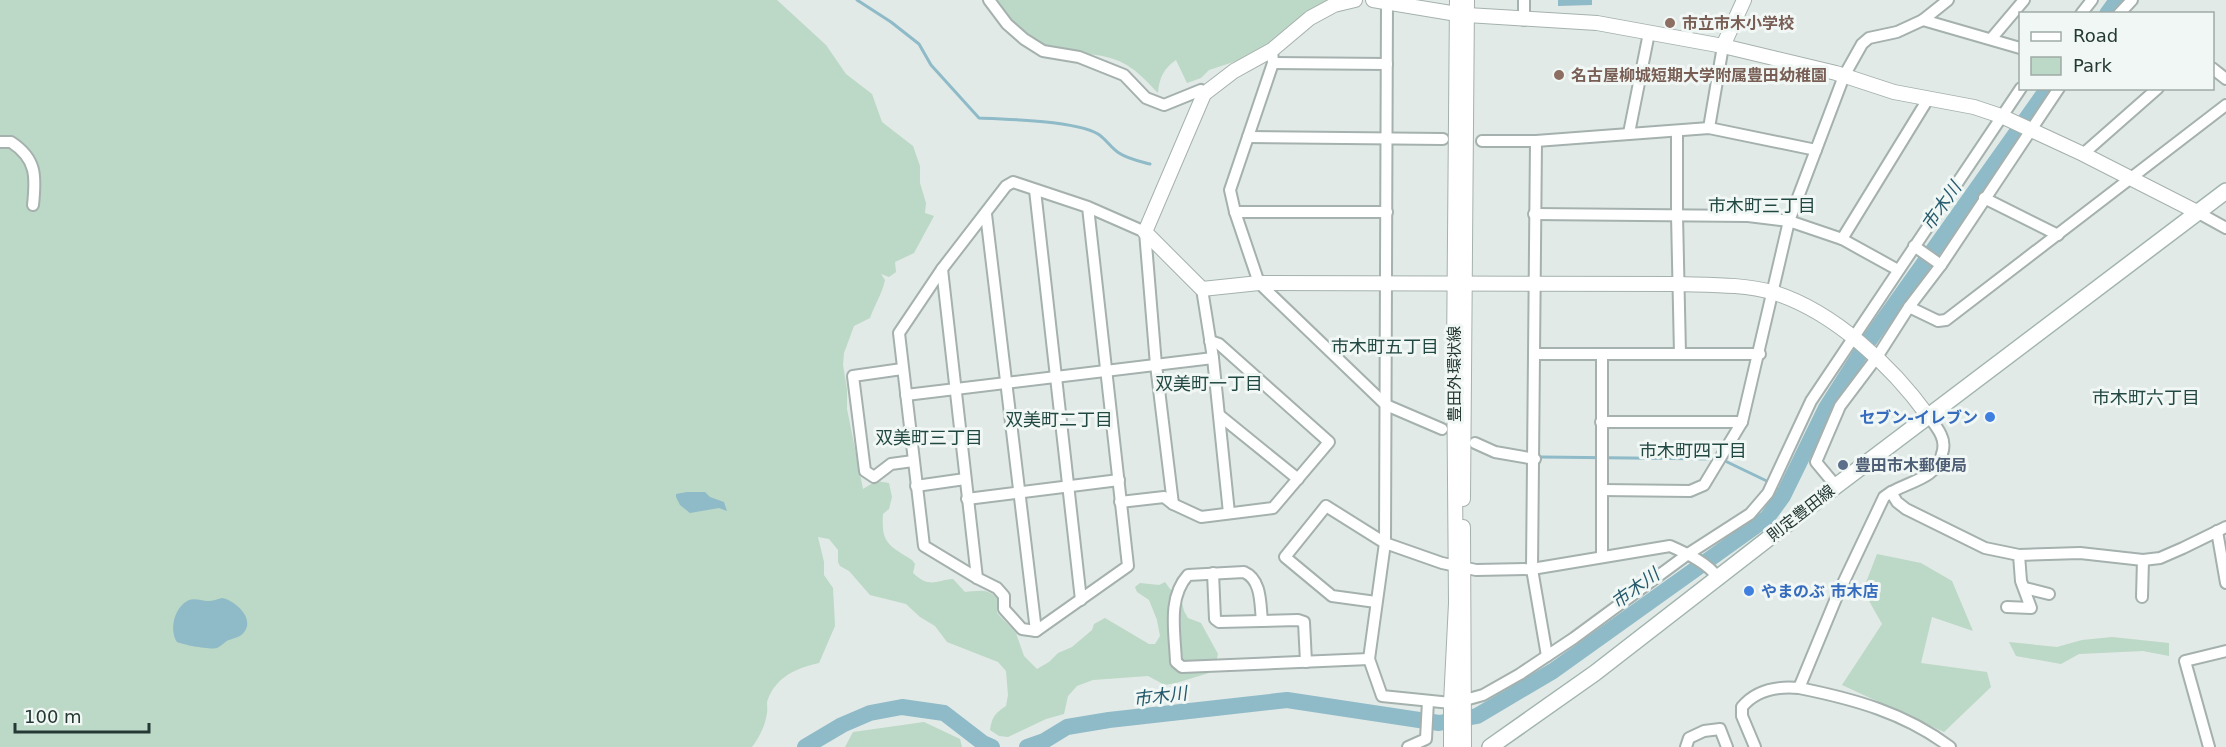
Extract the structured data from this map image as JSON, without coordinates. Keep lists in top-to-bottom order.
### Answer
{
  "streets": {
    "main road": ["則定豊田線"],
    "street": ["豊田外環状線"]
  },
  "districts": [
    "市木町三丁目",
    "市木町五丁目",
    "双美町一丁目",
    "市木町六丁目",
    "双美町二丁目",
    "双美町三丁目",
    "市木町四丁目"
  ],
  "water": ["市木川"],
  "places": [
    "市立市木小学校",
    "名古屋柳城短期大学附属豊田幼稚園",
    "セブン-イレブン",
    "豊田市木郵便局",
    "やまのぶ 市木店"
  ],
  "legend": ["Road", "Park"],
  "scale_bar": "100 m"
}
